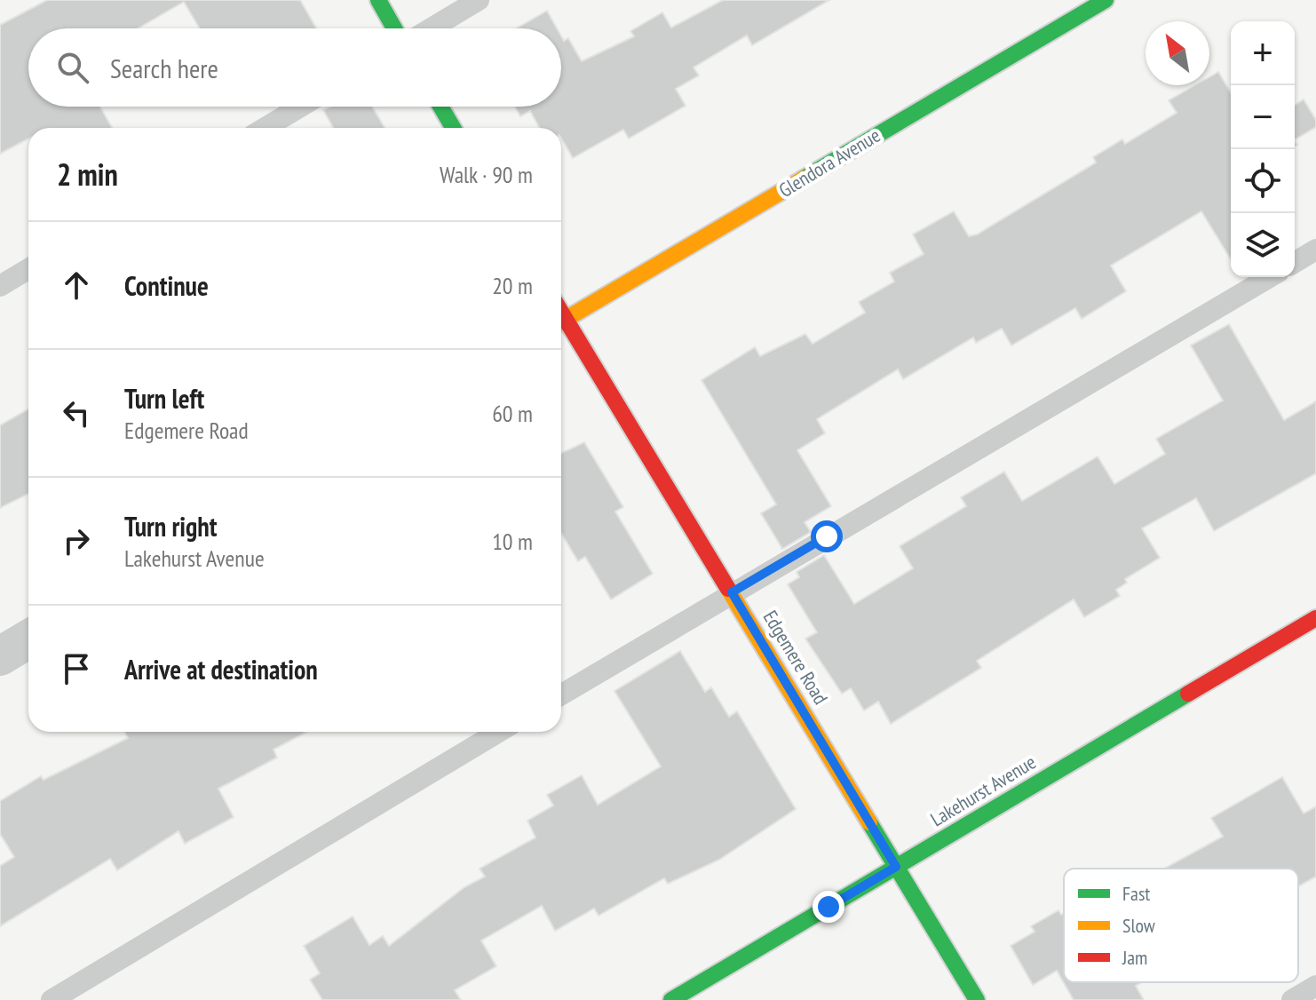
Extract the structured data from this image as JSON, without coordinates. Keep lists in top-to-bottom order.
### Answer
{
  "streets": {
    "street": ["Glendora Avenue", "Edgemere Road", "Lakehurst Avenue"]
  },
  "crossings": [
    ["Edgemere Road", "Lakehurst Avenue"]
  ],
  "legend": ["Fast", "Slow", "Jam"],
  "north": "top left",
  "page": {
    "map_buttons": ["+", "−"],
    "search": "Search here",
    "heading": ["2 min", "Walk · 90 m"],
    "list": [
      ["Continue", "20 m"],
      ["Turn left", "Edgemere Road", "60 m"],
      ["Turn right", "Lakehurst Avenue", "10 m"],
      "Arrive at destination"
    ]
  }
}
